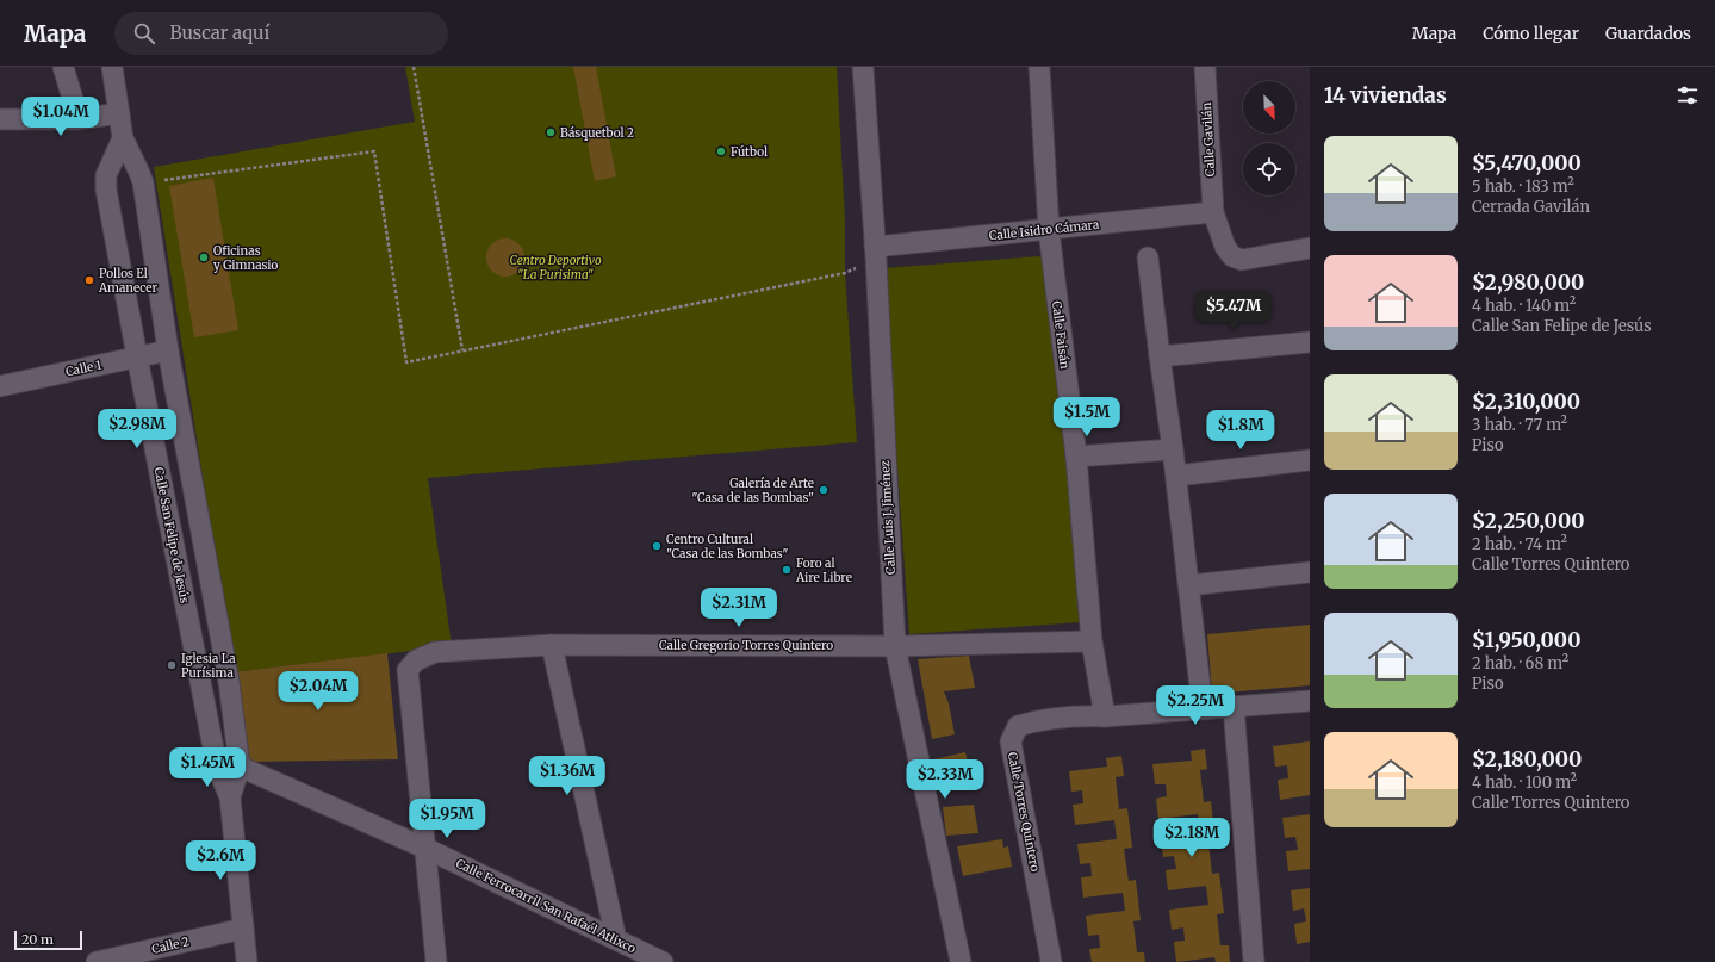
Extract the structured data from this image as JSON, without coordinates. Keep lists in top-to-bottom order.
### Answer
{
  "streets": {
    "street": [
      "Calle Gavilán",
      "Calle Isidro Cámara",
      "Calle Faisán",
      "Calle 1",
      "Calle Luis J. Jiménez",
      "Calle San Felipe de Jesús",
      "Calle Gregorio Torres Quintero",
      "Calle Torres Quintero",
      "Calle Ferrocarril San Rafaél Atlixco",
      "Calle 2"
    ]
  },
  "crossings": [
    ["Calle Gavilán", "Calle Isidro Cámara"],
    ["Calle Isidro Cámara", "Calle Faisán"],
    ["Calle Isidro Cámara", "Calle Luis J. Jiménez"],
    ["Calle Faisán", "Calle Gregorio Torres Quintero"],
    ["Calle Faisán", "Calle Torres Quintero"],
    ["Calle 1", "Calle San Felipe de Jesús"],
    ["Calle Luis J. Jiménez", "Calle Gregorio Torres Quintero"],
    ["Calle San Felipe de Jesús", "Calle Ferrocarril San Rafaél Atlixco"],
    ["Calle Gregorio Torres Quintero", "Calle Ferrocarril San Rafaél Atlixco"]
  ],
  "parks": ["Centro Deportivo \"La Purisima\""],
  "places": [
    "Básquetbol 2",
    "Fútbol",
    "Oficinas y Gimnasio",
    "Pollos El Amanecer",
    "Galería de Arte \"Casa de las Bombas\"",
    "Centro Cultural \"Casa de las Bombas\"",
    "Foro al Aire Libre",
    "Iglesia La Purísima"
  ],
  "scale_bar": "20 m",
  "north": "bottom right",
  "page": {
    "header": "Mapa",
    "search": "Buscar aquí",
    "nav": ["Mapa", "Cómo llegar", "Guardados"],
    "heading": "14 viviendas",
    "price": [
      "$1.04M",
      "$5.47M",
      "$1.5M",
      "$2.98M",
      "$1.8M",
      "$2.31M",
      "$2.04M",
      "$2.25M",
      "$1.45M",
      "$1.36M",
      "$2.33M",
      "$1.95M",
      "$2.18M",
      "$2.6M"
    ],
    "list": [
      {
        "name": "$5,470,000",
        "note": "5 hab. · 183 m² · Cerrada Gavilán"
      },
      {
        "name": "$2,980,000",
        "note": "4 hab. · 140 m² · Calle San Felipe de Jesús"
      },
      {
        "name": "$2,310,000",
        "note": "3 hab. · 77 m² · Piso"
      },
      {
        "name": "$2,250,000",
        "note": "2 hab. · 74 m² · Calle Torres Quintero"
      },
      {
        "name": "$1,950,000",
        "note": "2 hab. · 68 m² · Piso"
      },
      {
        "name": "$2,180,000",
        "note": "4 hab. · 100 m² · Calle Torres Quintero"
      }
    ],
    "scale": "20 m"
  }
}
